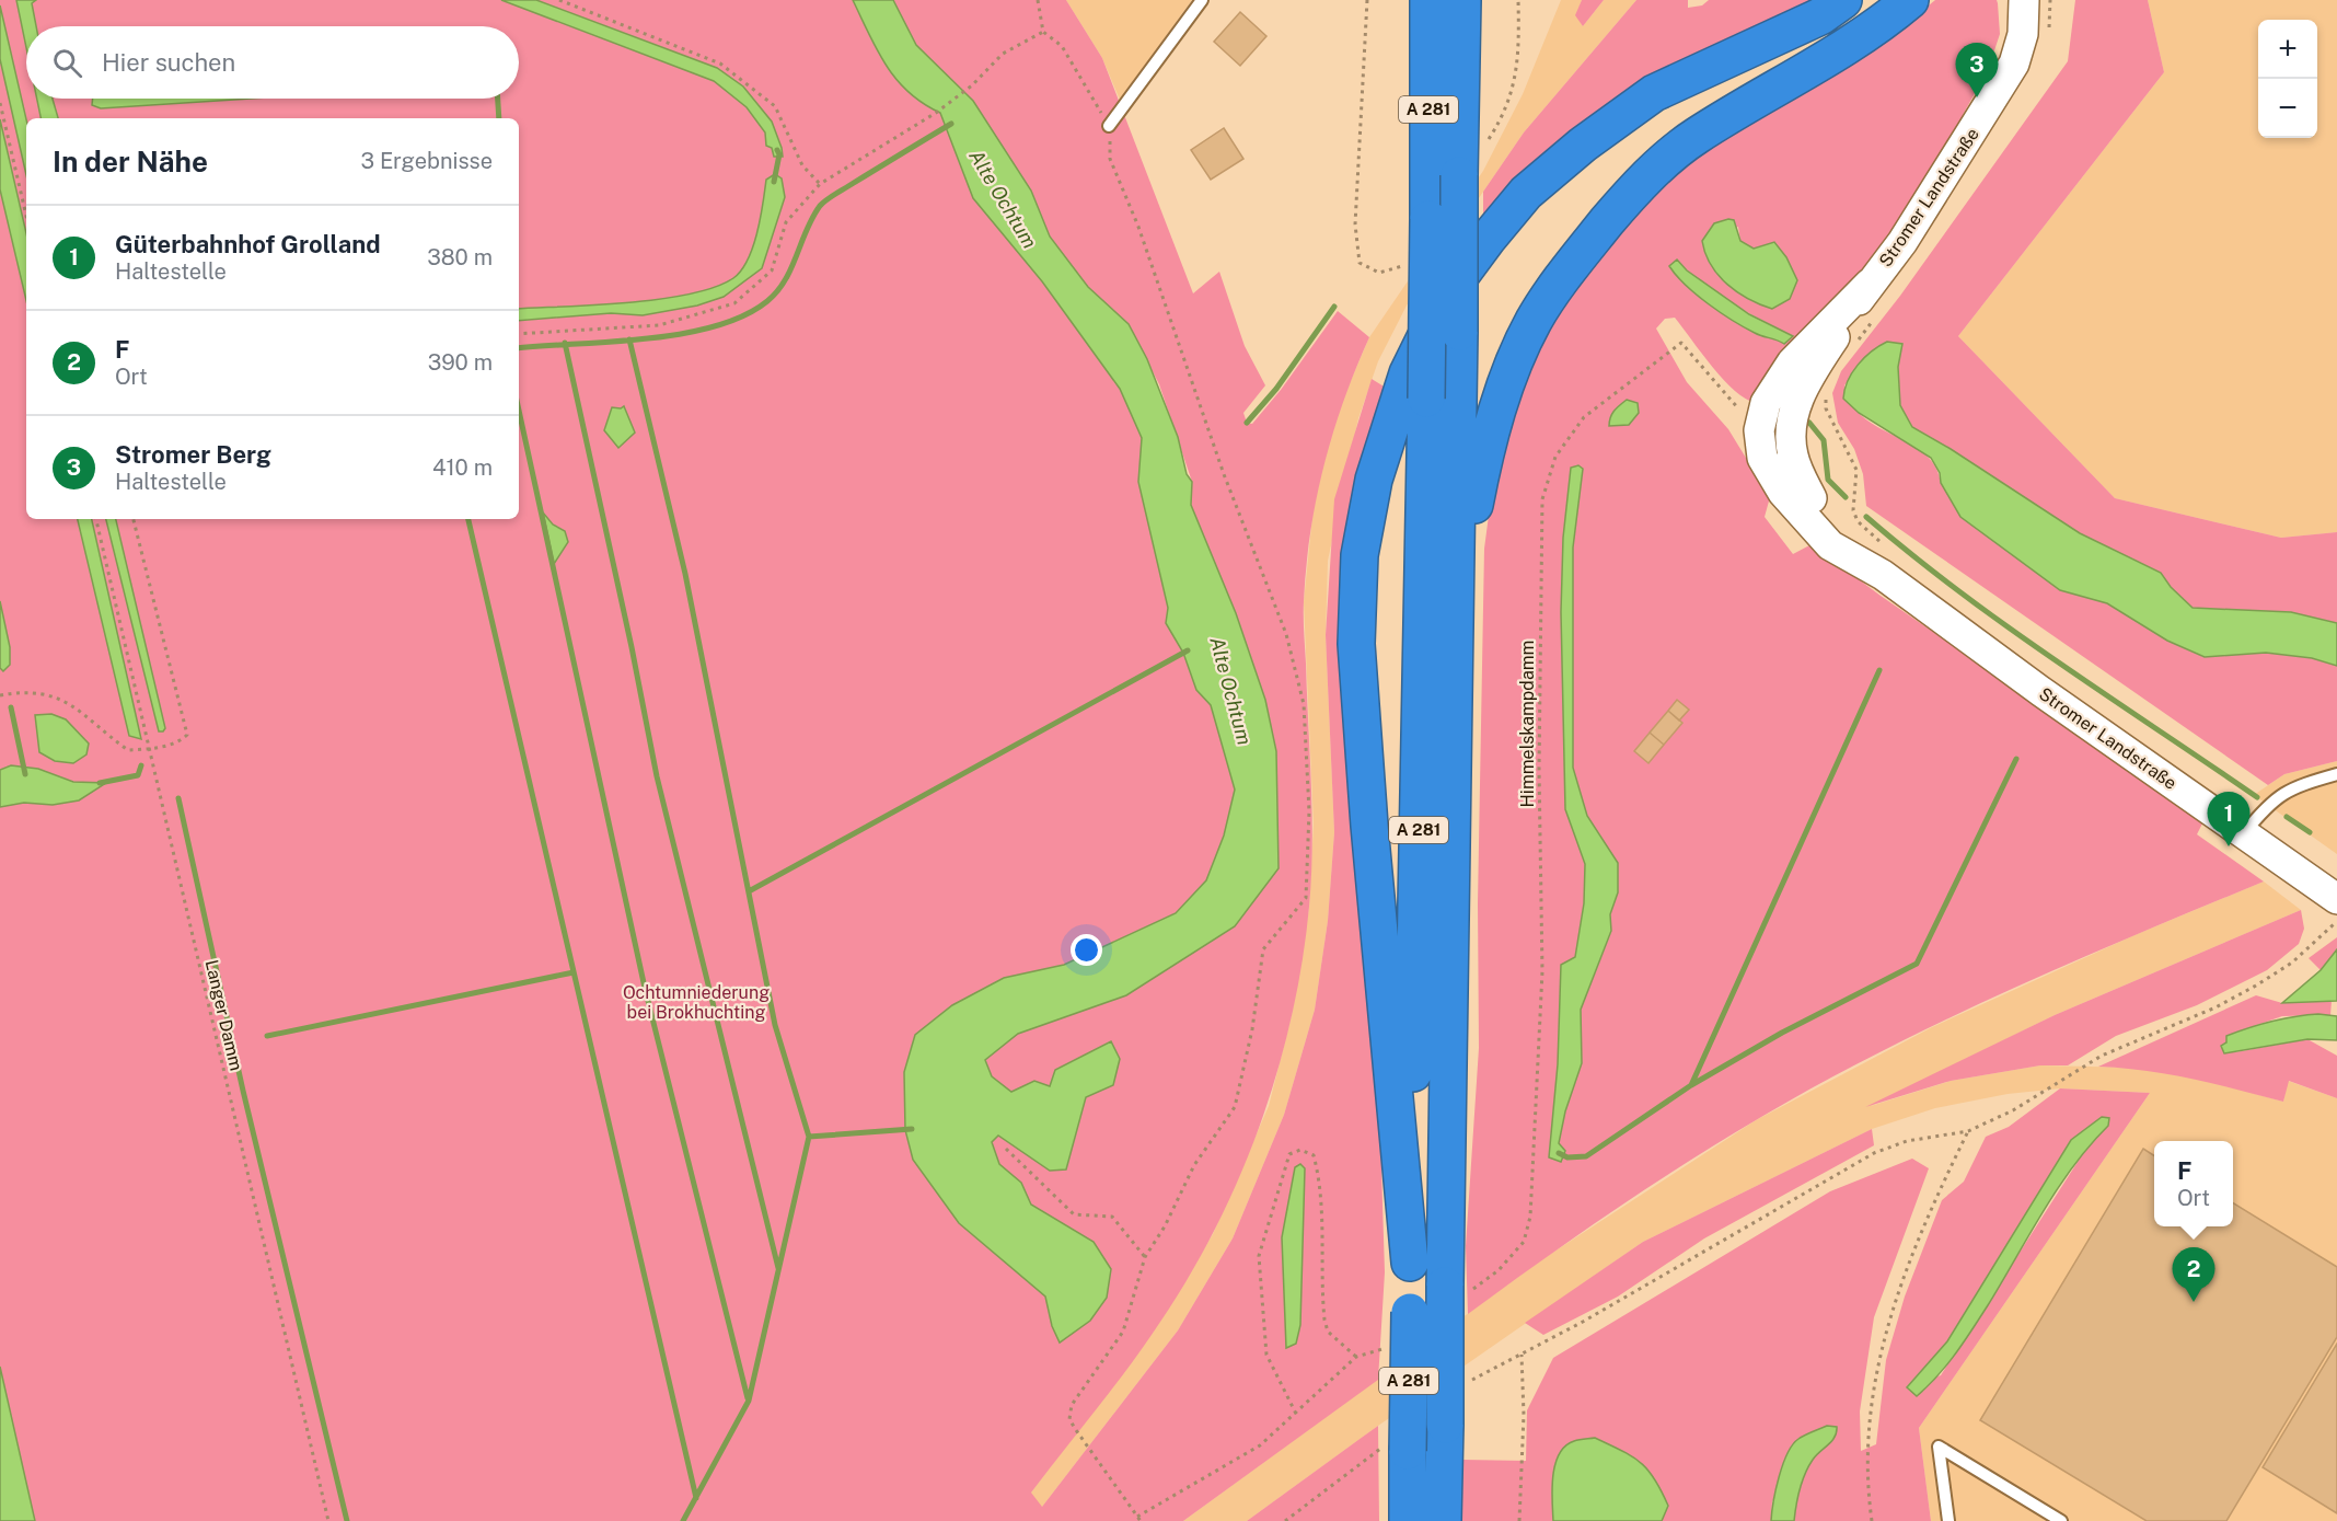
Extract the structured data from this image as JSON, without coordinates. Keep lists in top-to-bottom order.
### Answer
{
  "streets": {
    "highway": ["A 281"],
    "street": ["Stromer Landstraße"],
    "path": ["Himmelskampdamm", "Langer Damm"]
  },
  "crossings": [
    ["A 281", "Himmelskampdamm"],
    ["Stromer Landstraße", "Himmelskampdamm"]
  ],
  "water": ["Alte Ochtum"],
  "parks": ["Ochtumniederung bei Brokhuchting"],
  "page": {
    "map_buttons": ["+", "−"],
    "search": "Hier suchen",
    "pins": ["3", "1", "2"],
    "heading": ["In der Nähe", "3 Ergebnisse"],
    "list": [
      {
        "mark": "1",
        "name": "Güterbahnhof Grolland",
        "note": "Haltestelle",
        "value": "380 m"
      },
      {
        "mark": "2",
        "name": "F",
        "note": "Ort",
        "value": "390 m"
      },
      {
        "mark": "3",
        "name": "Stromer Berg",
        "note": "Haltestelle",
        "value": "410 m"
      }
    ],
    "popup": ["F", "Ort"]
  }
}
